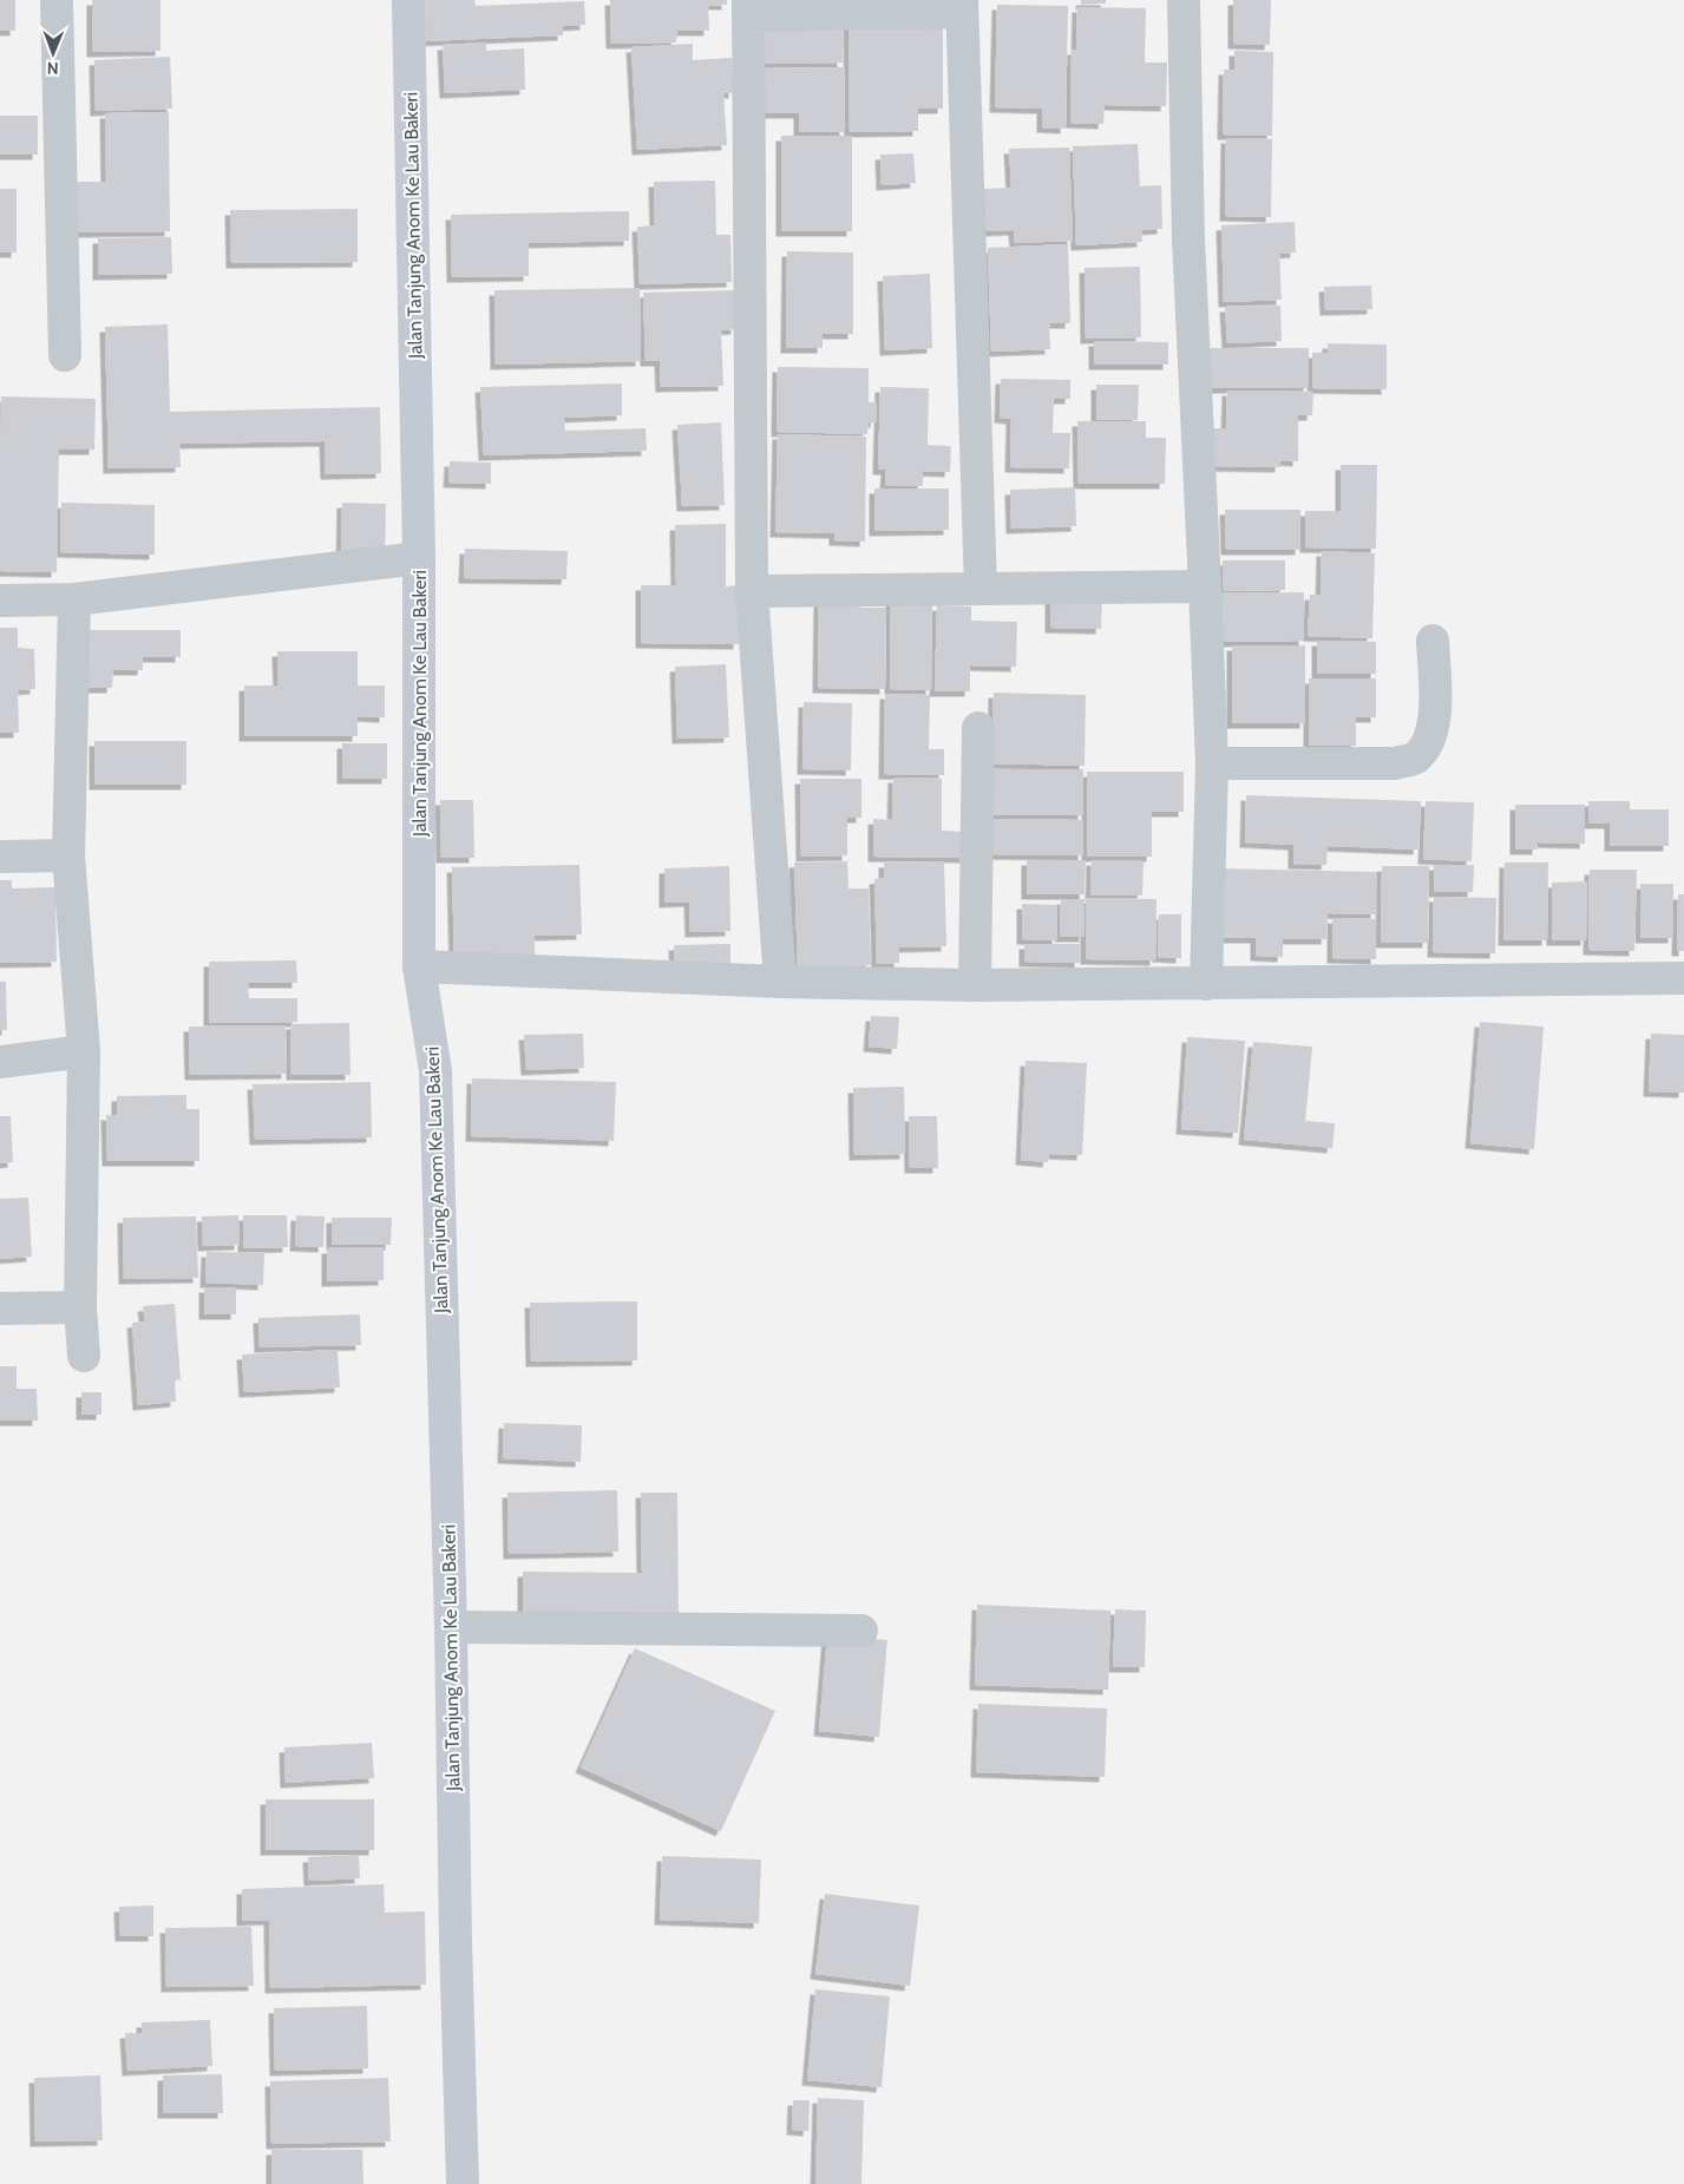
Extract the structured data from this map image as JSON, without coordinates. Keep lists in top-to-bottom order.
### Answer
{
  "streets": {
    "main road": ["Jalan Tanjung Anom Ke Lau Bakeri"]
  },
  "north": "bottom"
}
